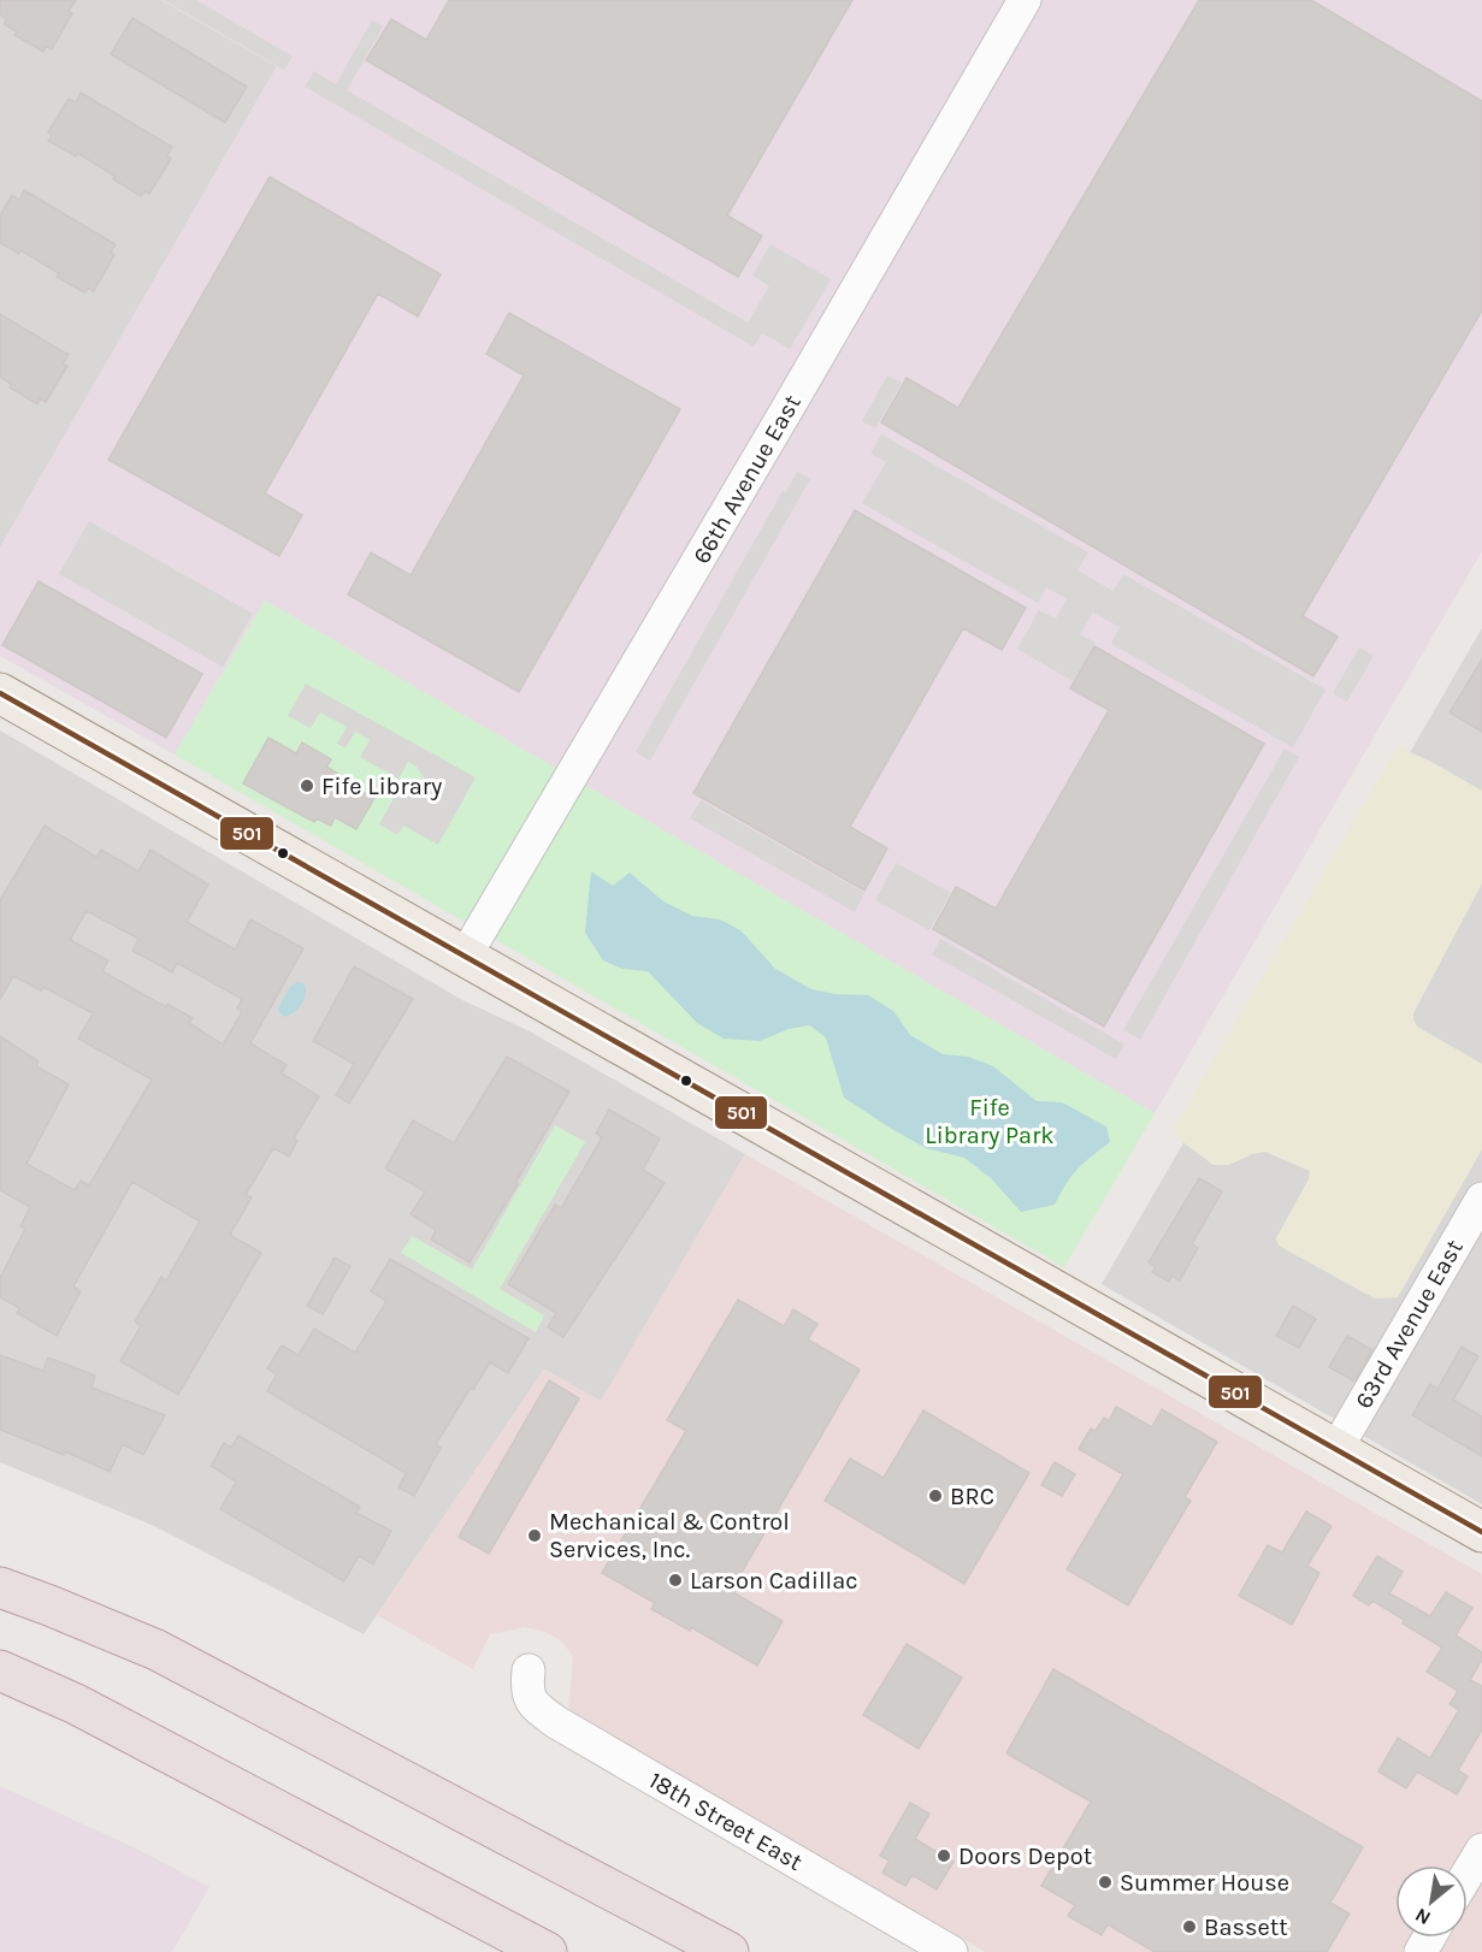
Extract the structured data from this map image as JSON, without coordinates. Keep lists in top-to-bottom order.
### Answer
{
  "streets": {
    "street": ["66th Avenue East", "63rd Avenue East", "18th Street East"]
  },
  "parks": ["Fife Library Park"],
  "places": [
    "Fife Library",
    "BRC",
    "Mechanical & Control Services, Inc.",
    "Larson Cadillac",
    "Doors Depot",
    "Summer House",
    "Bassett"
  ],
  "lines": ["transit line 501"],
  "north": "bottom left"
}
